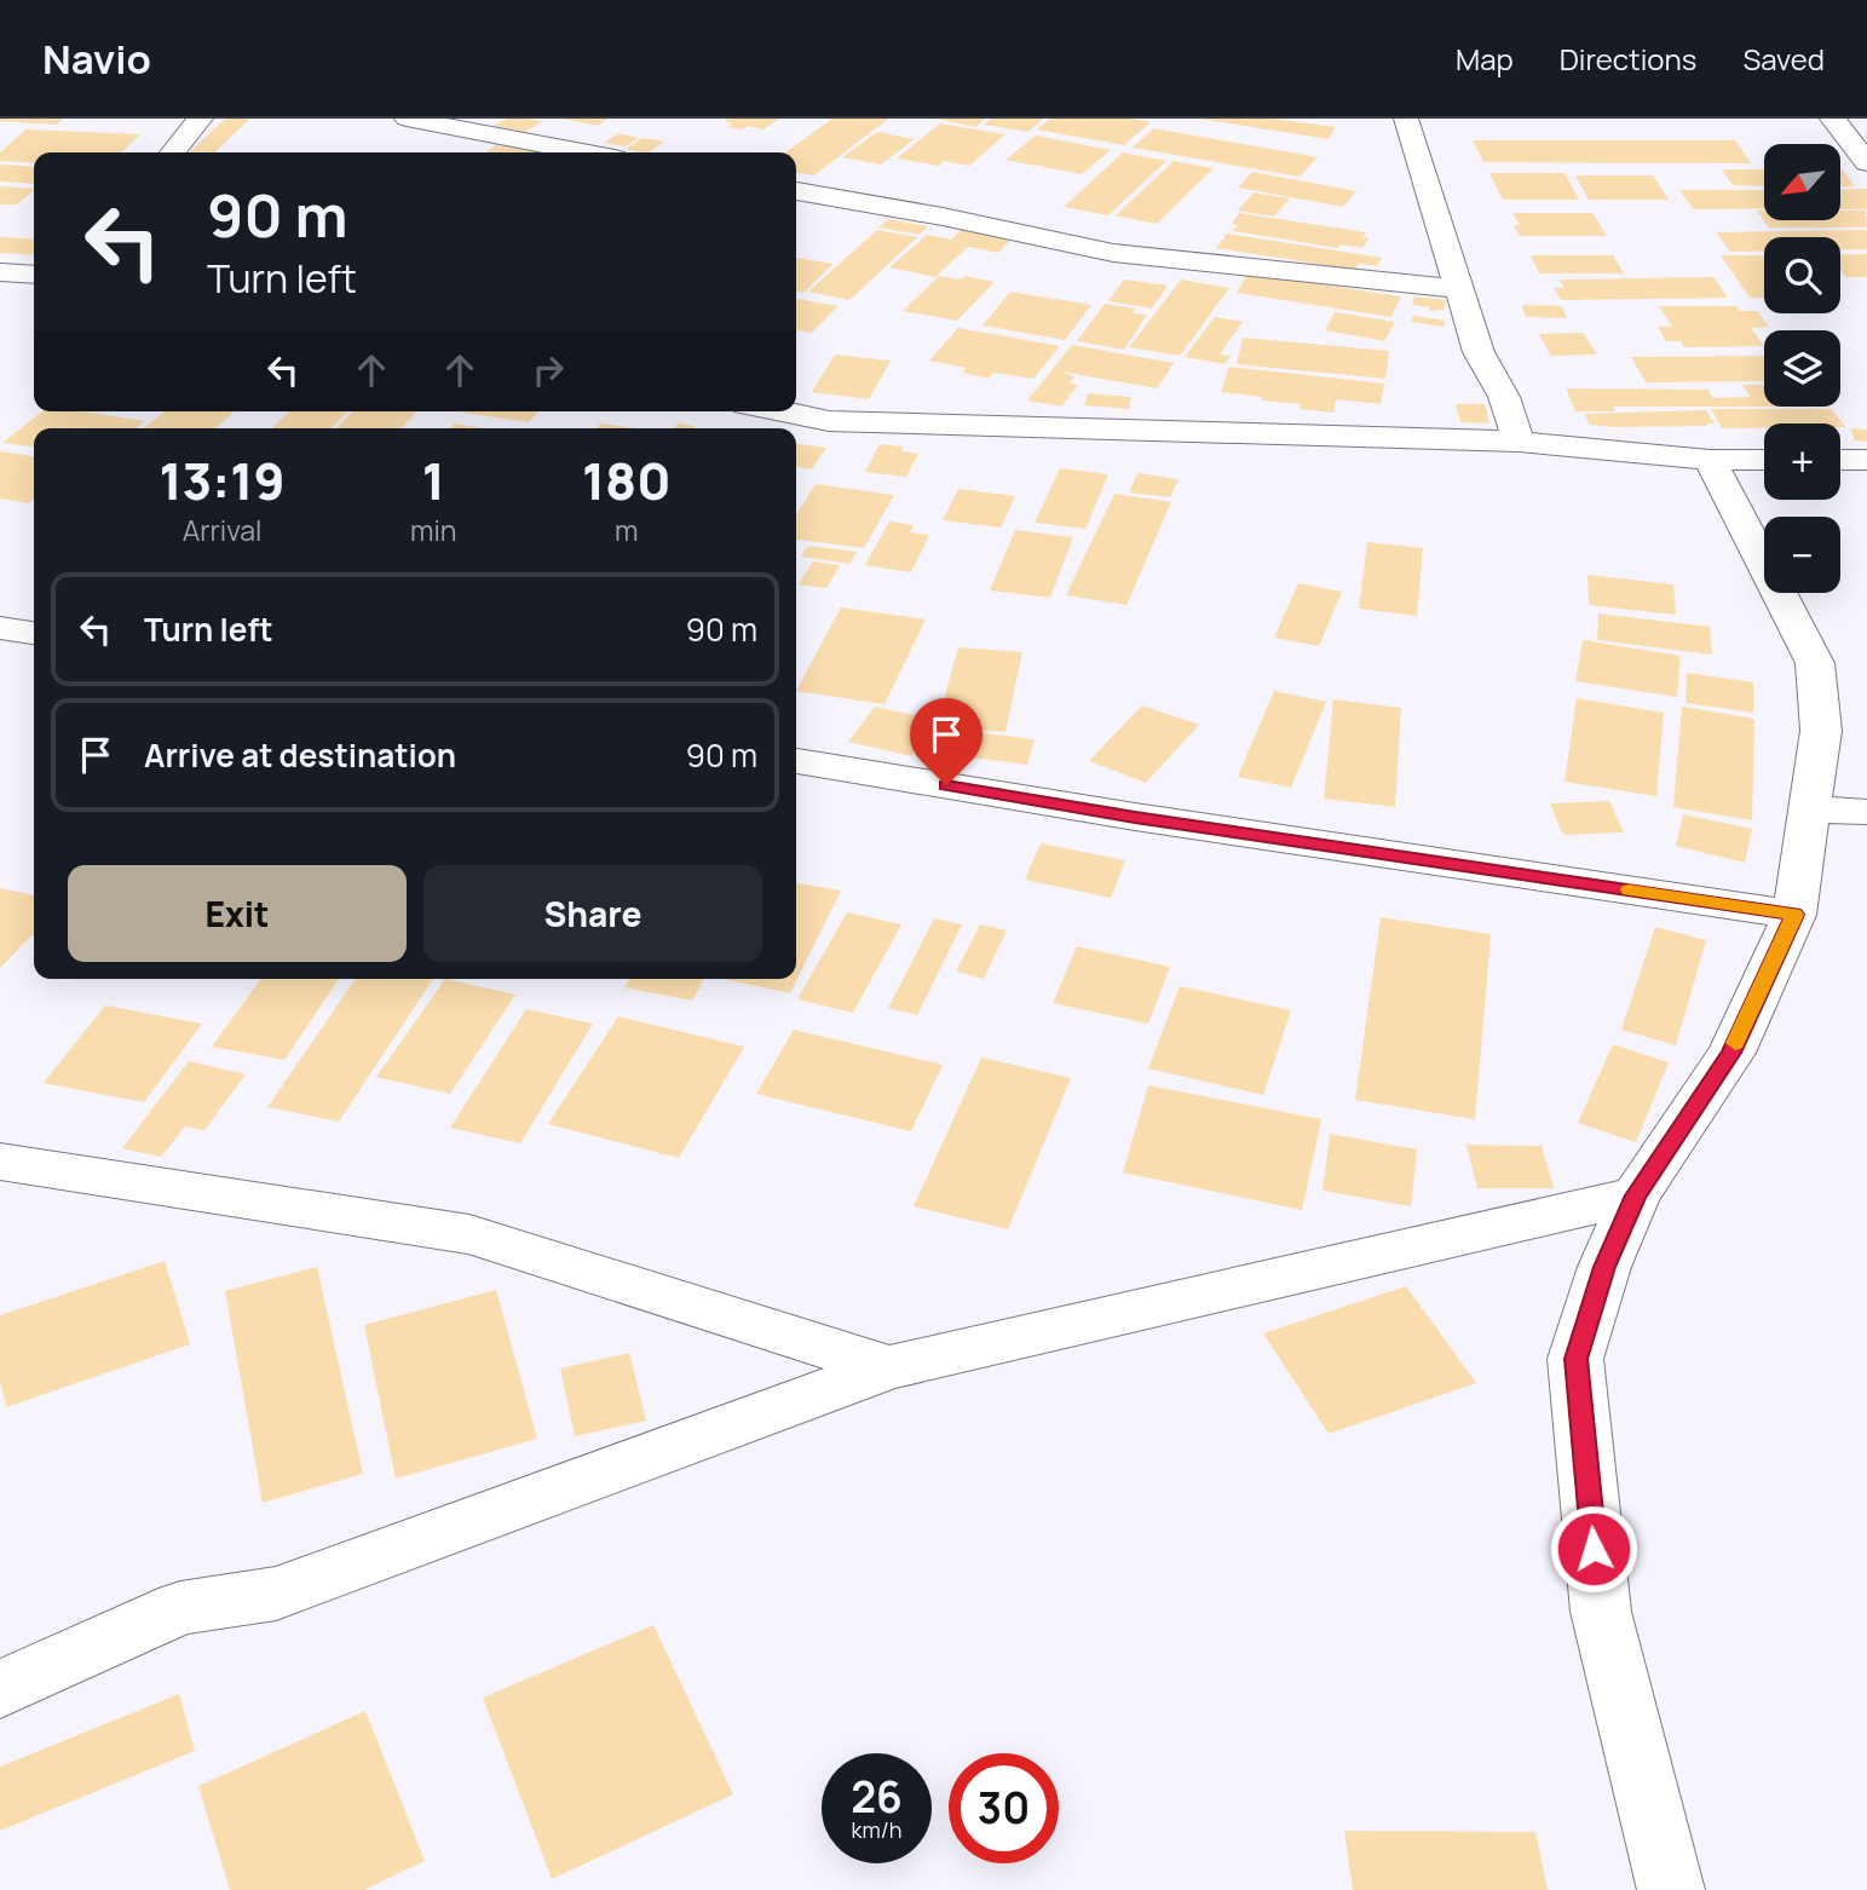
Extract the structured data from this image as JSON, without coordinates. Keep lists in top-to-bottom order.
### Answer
{
  "north": "bottom left",
  "page": {
    "header": "Navio",
    "nav": ["Map", "Directions", "Saved"],
    "map_buttons": ["+", "−"],
    "turn": ["90 m", "Turn left"],
    "eta": [
      "13:19",
      "Arrival",
      "1",
      "min",
      "180",
      "m"
    ],
    "list": [
      {
        "name": "Turn left",
        "value": "90 m"
      },
      {
        "name": "Arrive at destination",
        "value": "90 m"
      }
    ],
    "buttons": ["Exit", "Share"],
    "speed": "26 km/h",
    "limit": "30"
  }
}
